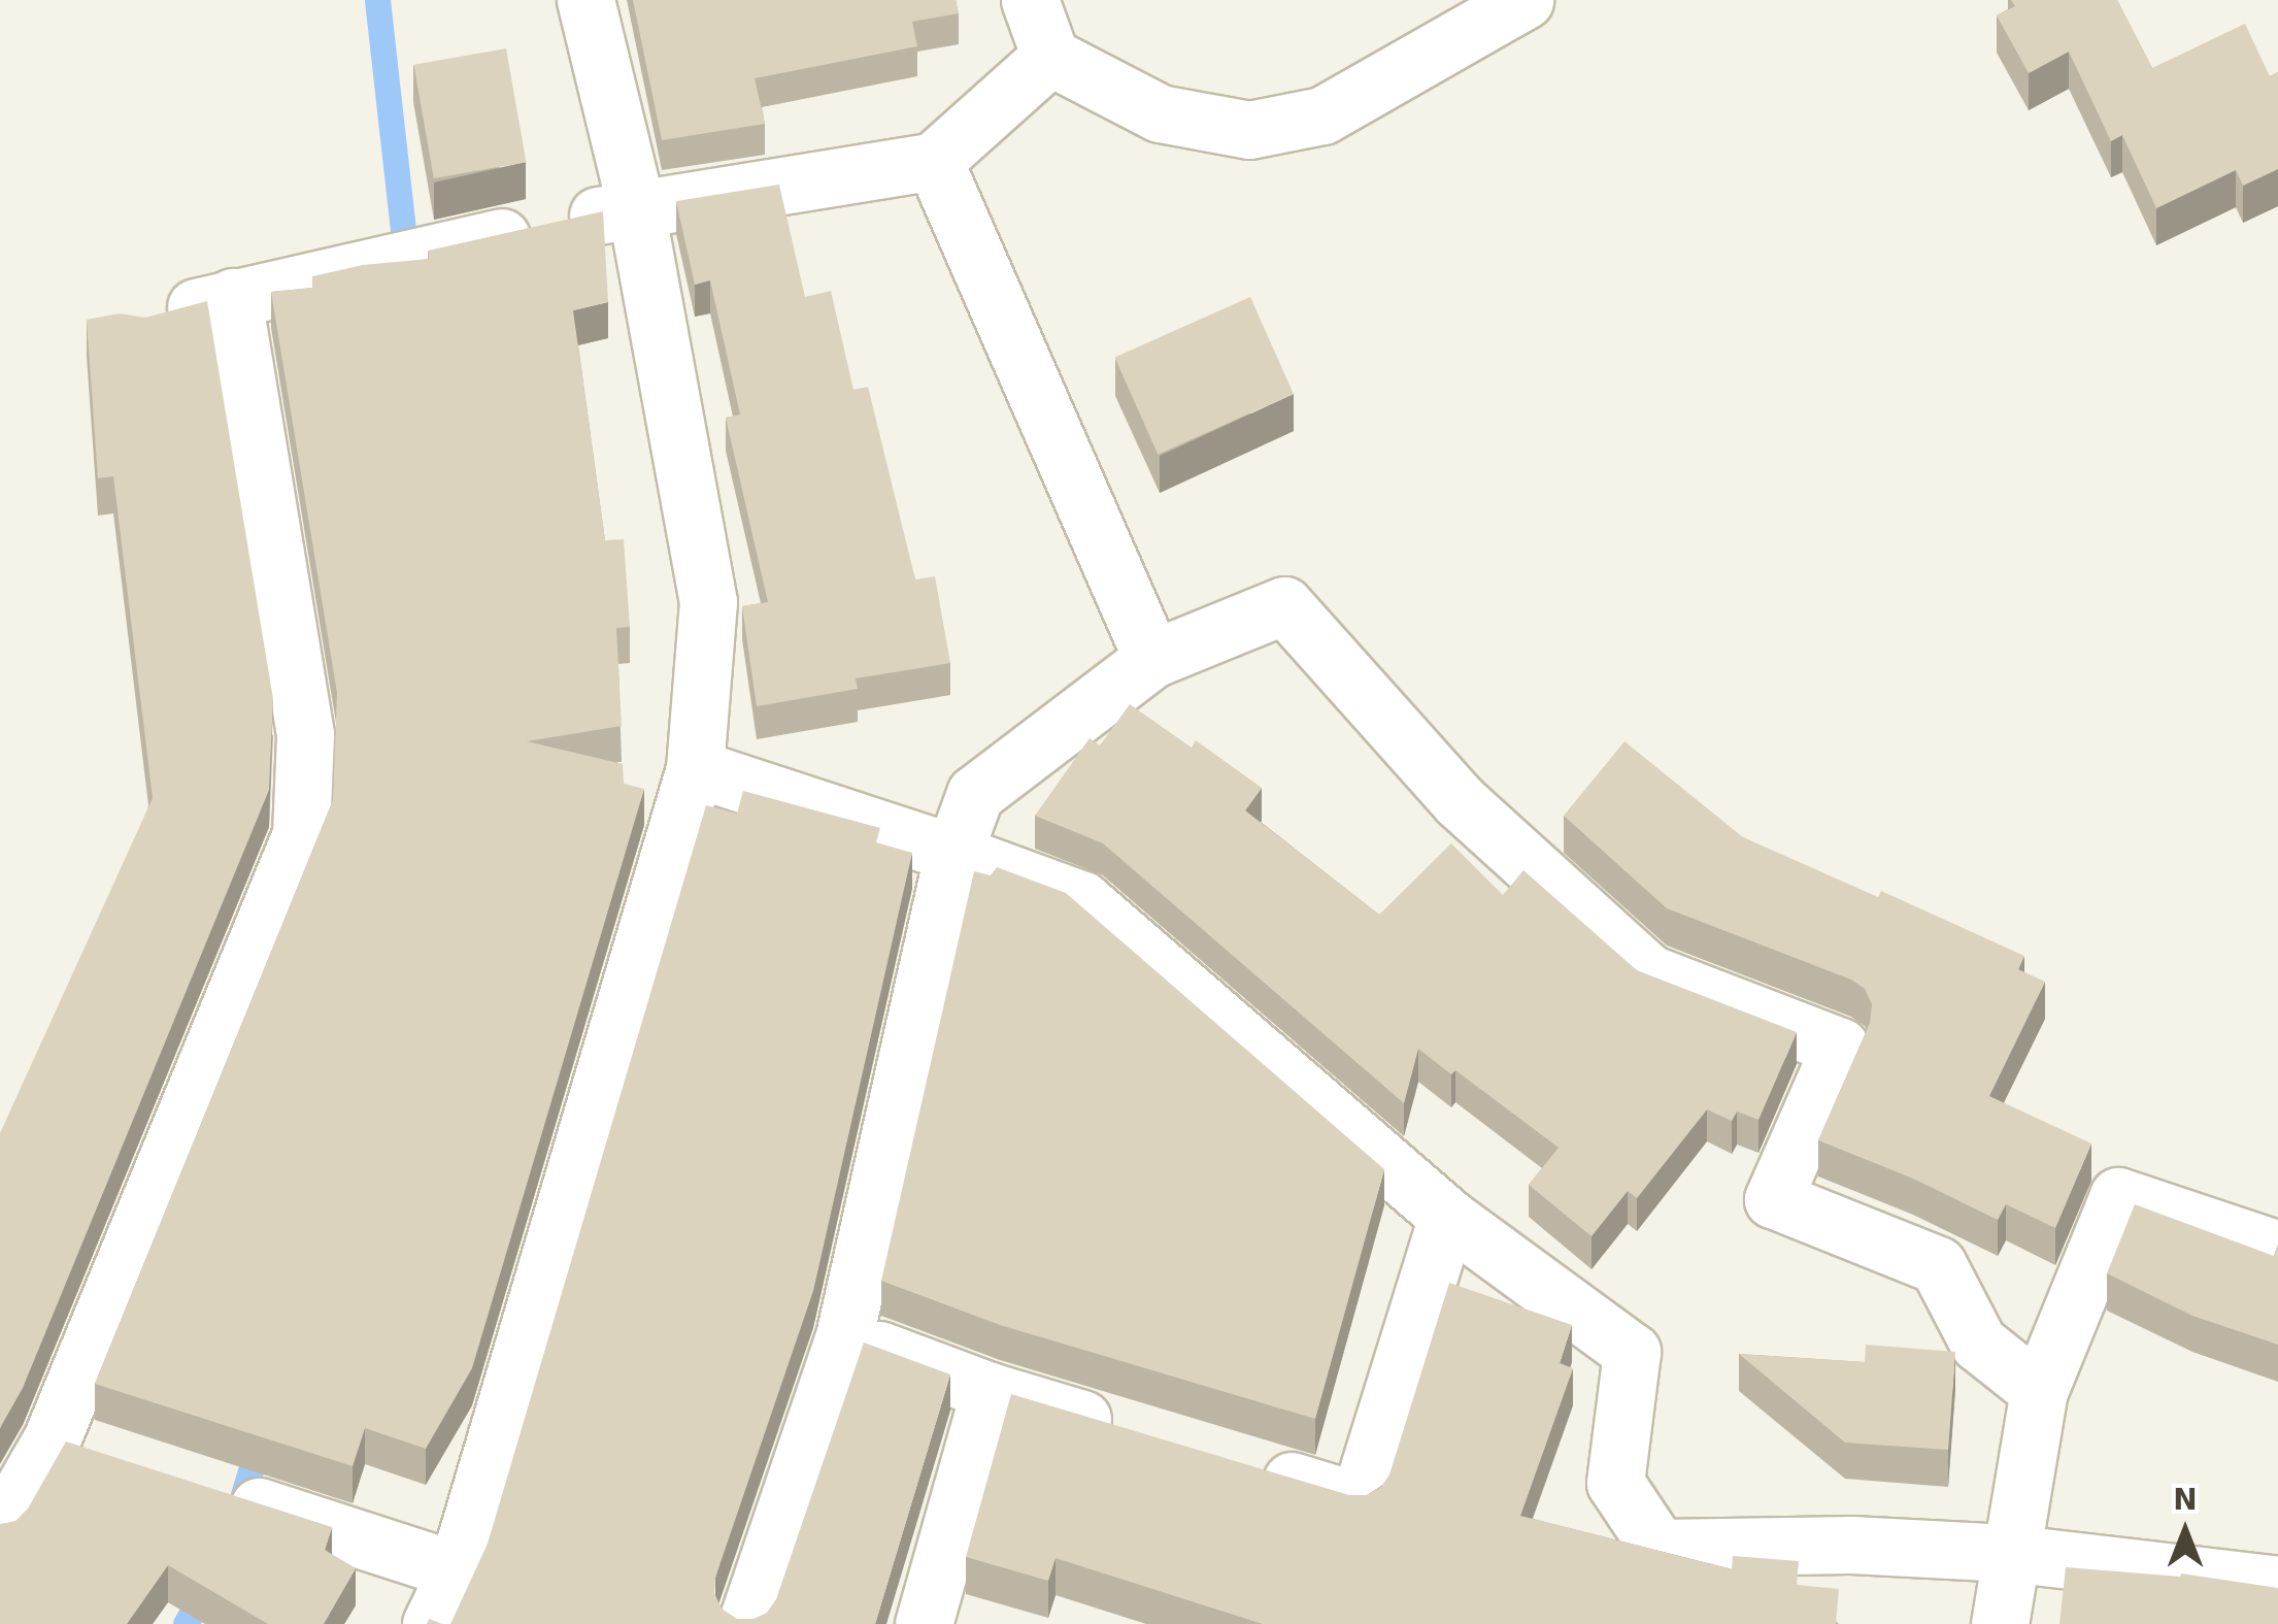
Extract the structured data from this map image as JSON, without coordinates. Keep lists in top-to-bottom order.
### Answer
{
  "north": "top"
}
